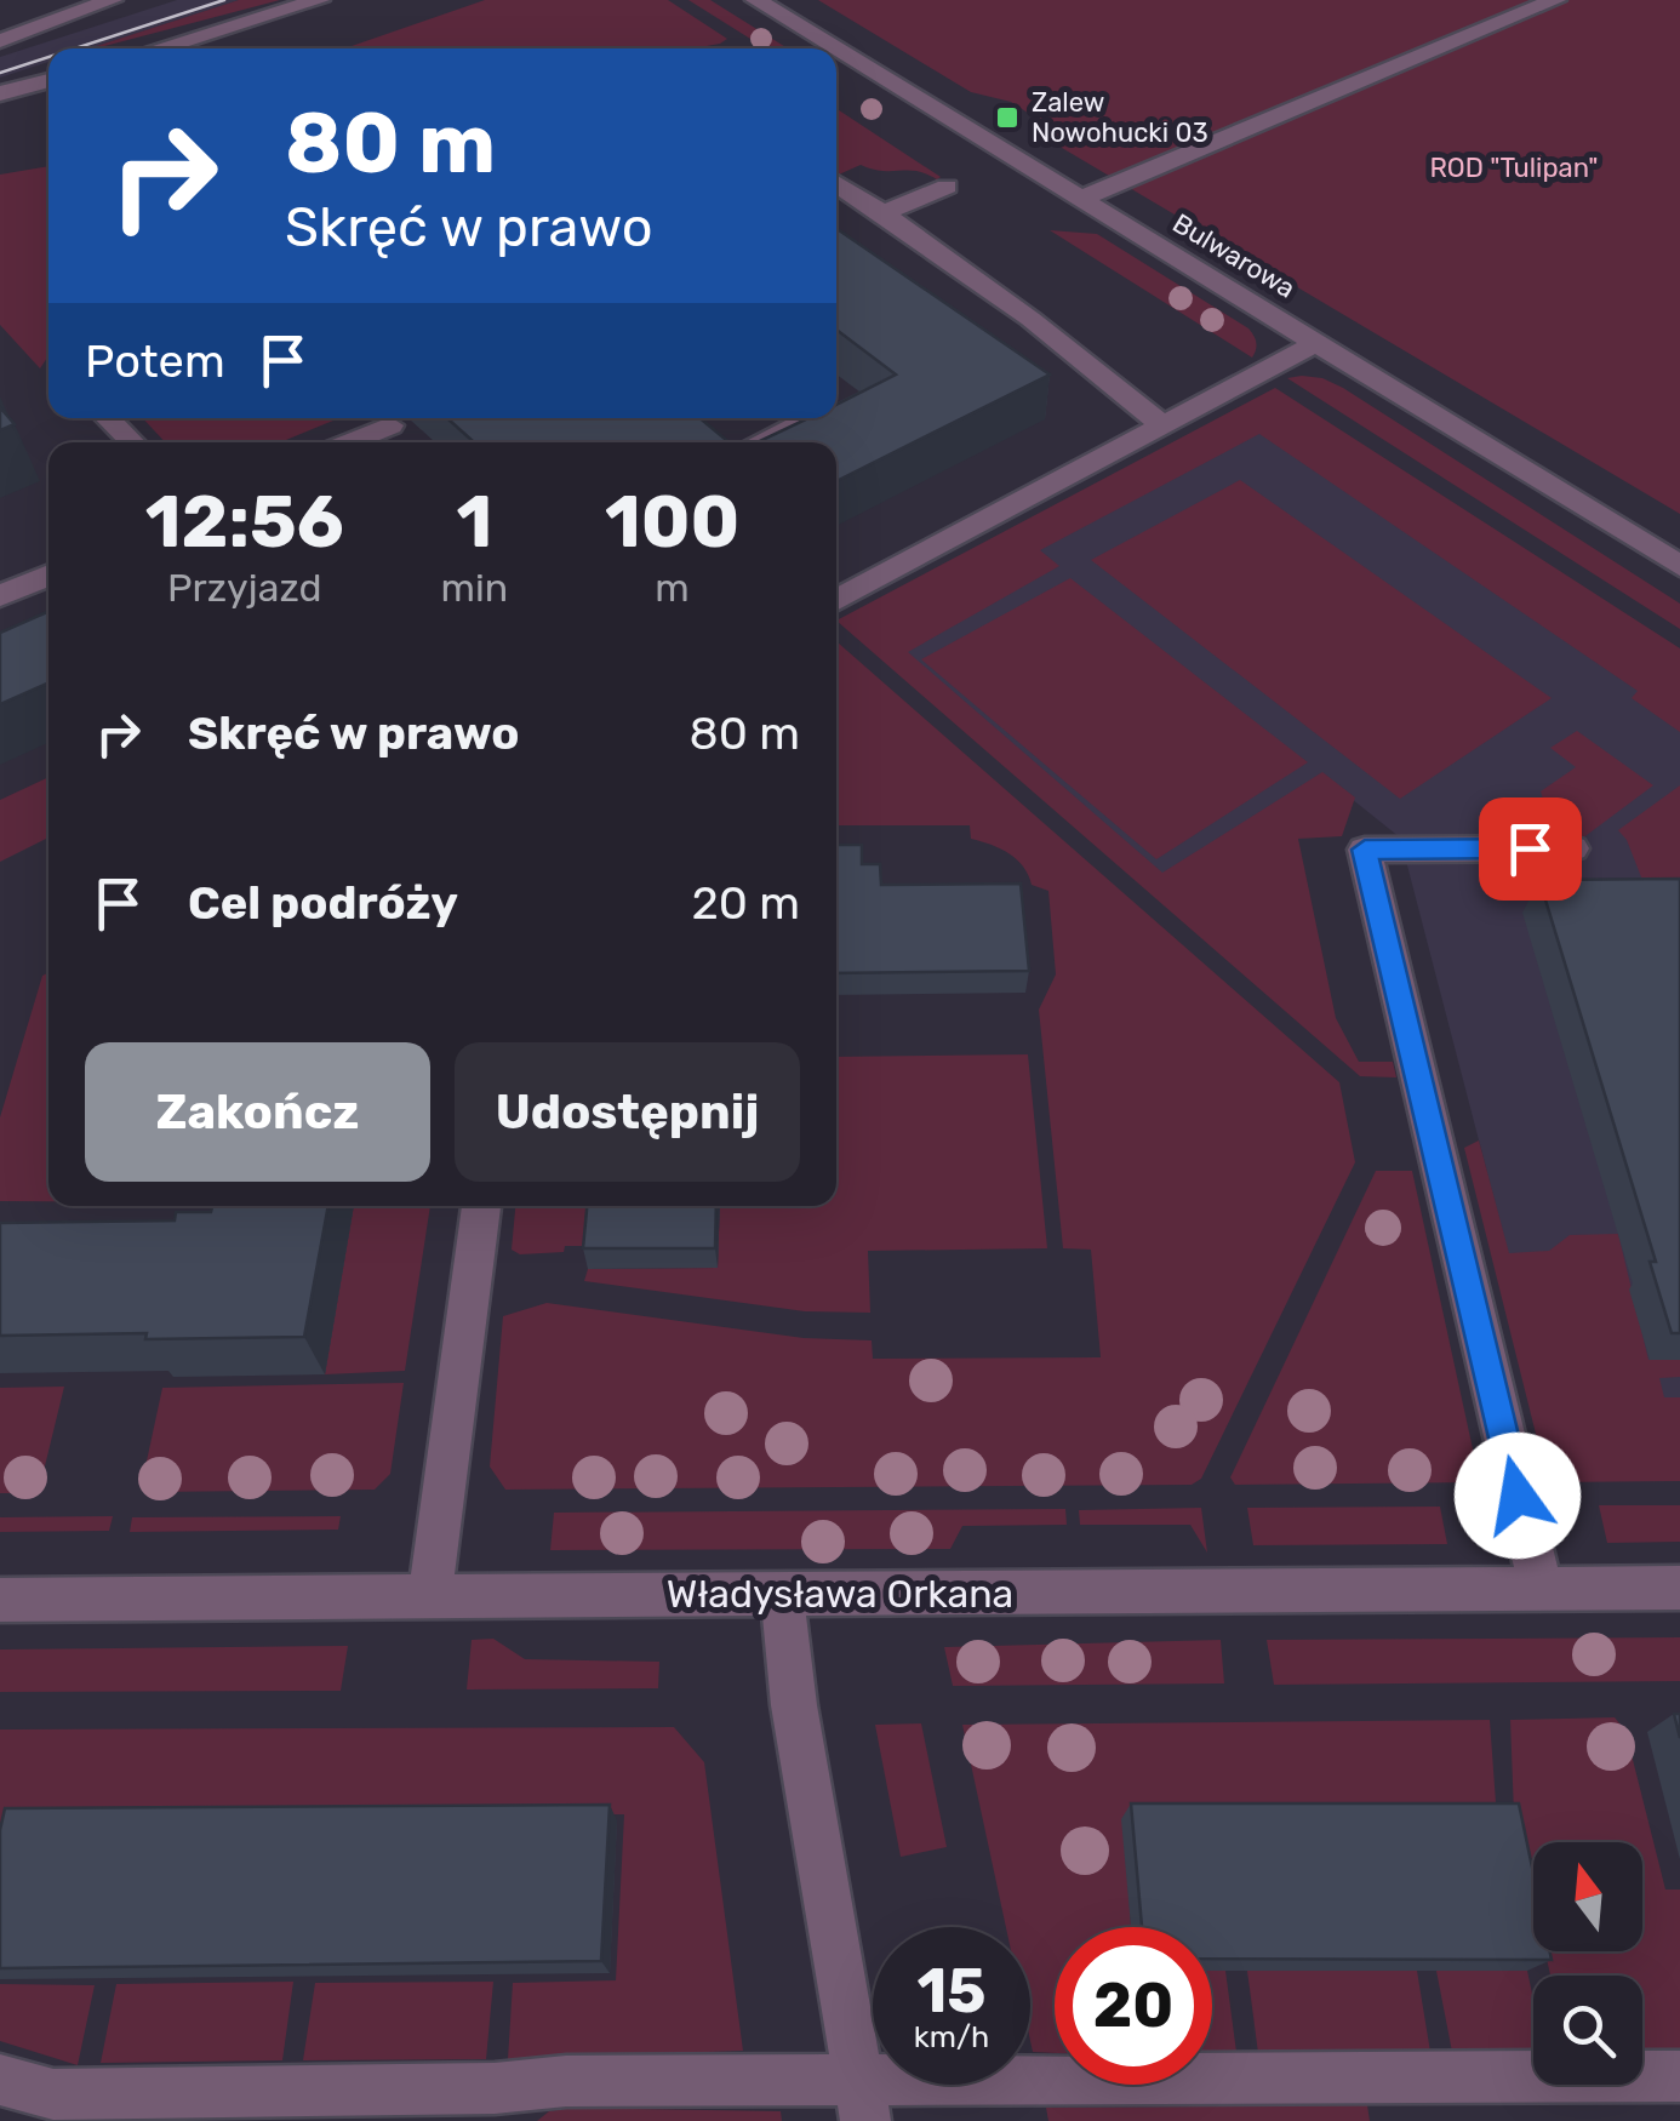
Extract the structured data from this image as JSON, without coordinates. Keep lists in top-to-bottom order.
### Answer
{
  "streets": {
    "street": ["Bulwarowa", "Władysława Orkana"]
  },
  "parks": ["ROD \"Tulipan\""],
  "places": {
    "transit": ["Zalew Nowohucki 03"]
  },
  "north": "top",
  "page": {
    "turn": ["80 m", "Skręć w prawo"],
    "then": "Potem",
    "eta": [
      "12:56",
      "Przyjazd",
      "1",
      "min",
      "100",
      "m"
    ],
    "list": [
      {
        "name": "Skręć w prawo",
        "value": "80 m"
      },
      {
        "name": "Cel podróży",
        "value": "20 m"
      }
    ],
    "buttons": ["Zakończ", "Udostępnij"],
    "speed": "15 km/h",
    "limit": "20"
  }
}
